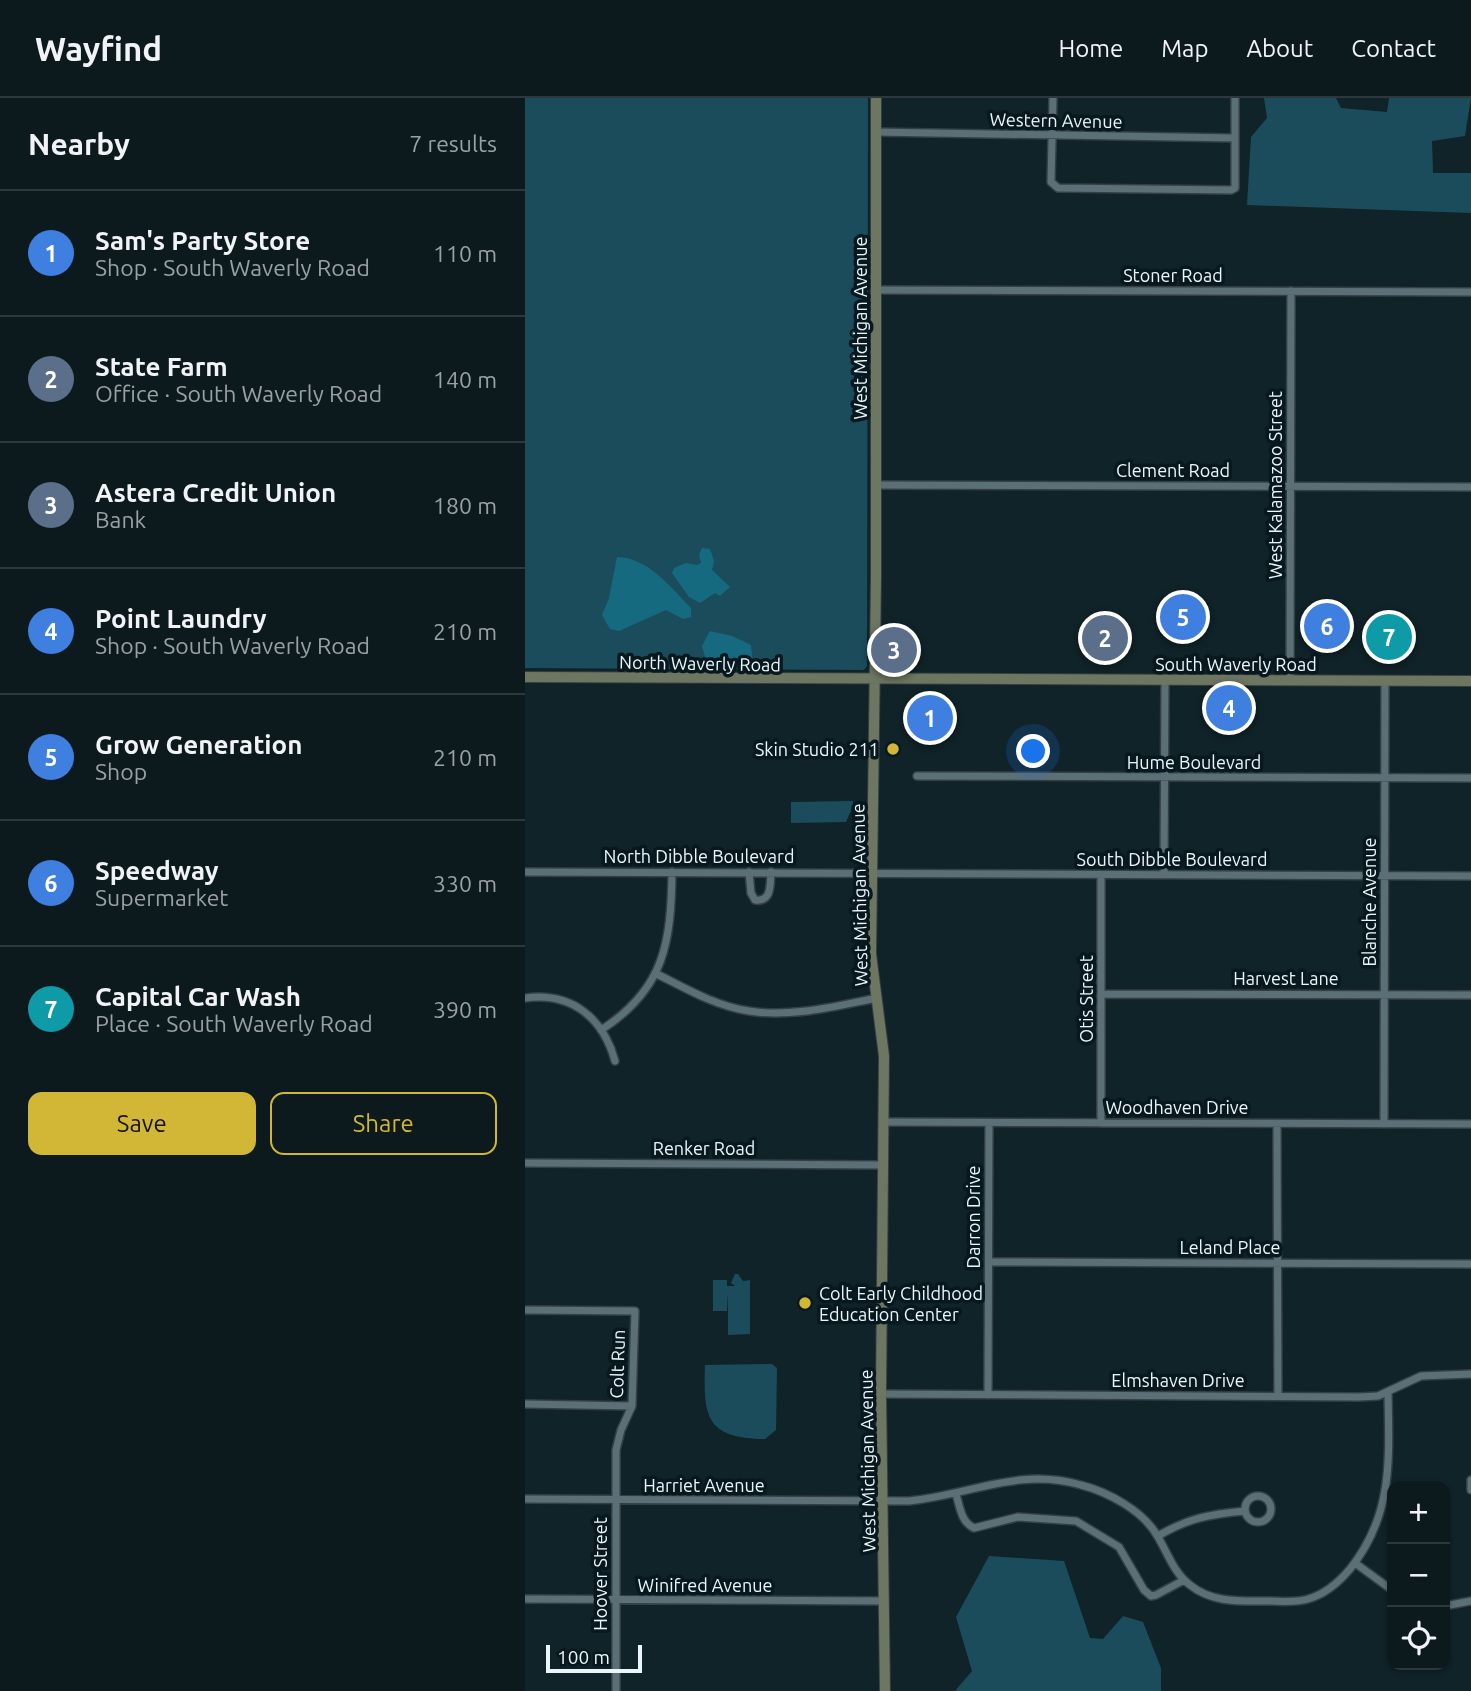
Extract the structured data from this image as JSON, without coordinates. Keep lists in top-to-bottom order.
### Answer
{
  "streets": {
    "street": [
      "Western Avenue",
      "Stoner Road",
      "West Michigan Avenue",
      "Clement Road",
      "West Kalamazoo Street",
      "North Waverly Road",
      "South Waverly Road",
      "Hume Boulevard",
      "North Dibble Boulevard",
      "South Dibble Boulevard",
      "Blanche Avenue",
      "Harvest Lane",
      "Otis Street",
      "Woodhaven Drive",
      "Renker Road",
      "Darron Drive",
      "Leland Place",
      "Colt Run",
      "Elmshaven Drive",
      "Harriet Avenue",
      "Hoover Street",
      "Winifred Avenue"
    ]
  },
  "crossings": [
    ["Western Avenue", "West Michigan Avenue"],
    ["Stoner Road", "West Michigan Avenue"],
    ["Stoner Road", "West Kalamazoo Street"],
    ["West Michigan Avenue", "Clement Road"],
    ["West Michigan Avenue", "North Waverly Road"],
    ["West Michigan Avenue", "South Waverly Road"],
    ["West Michigan Avenue", "North Dibble Boulevard"],
    ["West Michigan Avenue", "South Dibble Boulevard"],
    ["West Michigan Avenue", "Woodhaven Drive"],
    ["West Michigan Avenue", "Renker Road"],
    ["West Michigan Avenue", "Elmshaven Drive"],
    ["West Michigan Avenue", "Harriet Avenue"],
    ["West Michigan Avenue", "Winifred Avenue"],
    ["Clement Road", "West Kalamazoo Street"],
    ["West Kalamazoo Street", "South Waverly Road"],
    ["North Waverly Road", "South Waverly Road"],
    ["South Waverly Road", "Blanche Avenue"],
    ["Hume Boulevard", "Blanche Avenue"],
    ["North Dibble Boulevard", "South Dibble Boulevard"],
    ["South Dibble Boulevard", "Blanche Avenue"],
    ["South Dibble Boulevard", "Otis Street"],
    ["Blanche Avenue", "Harvest Lane"],
    ["Blanche Avenue", "Woodhaven Drive"],
    ["Harvest Lane", "Otis Street"],
    ["Otis Street", "Woodhaven Drive"],
    ["Woodhaven Drive", "Darron Drive"],
    ["Darron Drive", "Leland Place"],
    ["Darron Drive", "Elmshaven Drive"],
    ["Colt Run", "Harriet Avenue"],
    ["Colt Run", "Hoover Street"],
    ["Harriet Avenue", "Hoover Street"],
    ["Hoover Street", "Winifred Avenue"]
  ],
  "places": ["Skin Studio 211", "Colt Early Childhood Education Center"],
  "scale_bar": "100 m",
  "page": {
    "header": "Wayfind",
    "nav": [
      "Home",
      "Map",
      "About",
      "Contact"
    ],
    "heading": ["Nearby", "7 results"],
    "list": [
      {
        "mark": "1",
        "name": "Sam's Party Store",
        "note": "Shop · South Waverly Road",
        "value": "110 m"
      },
      {
        "mark": "2",
        "name": "State Farm",
        "note": "Office · South Waverly Road",
        "value": "140 m"
      },
      {
        "mark": "3",
        "name": "Astera Credit Union",
        "note": "Bank",
        "value": "180 m"
      },
      {
        "mark": "4",
        "name": "Point Laundry",
        "note": "Shop · South Waverly Road",
        "value": "210 m"
      },
      {
        "mark": "5",
        "name": "Grow Generation",
        "note": "Shop",
        "value": "210 m"
      },
      {
        "mark": "6",
        "name": "Speedway",
        "note": "Supermarket",
        "value": "330 m"
      },
      {
        "mark": "7",
        "name": "Capital Car Wash",
        "note": "Place · South Waverly Road",
        "value": "390 m"
      }
    ],
    "pins": [
      "5",
      "6",
      "7",
      "2",
      "3",
      "4",
      "1"
    ],
    "buttons": ["Save", "Share"],
    "map_buttons": ["+", "−"],
    "scale": "100 m"
  }
}
